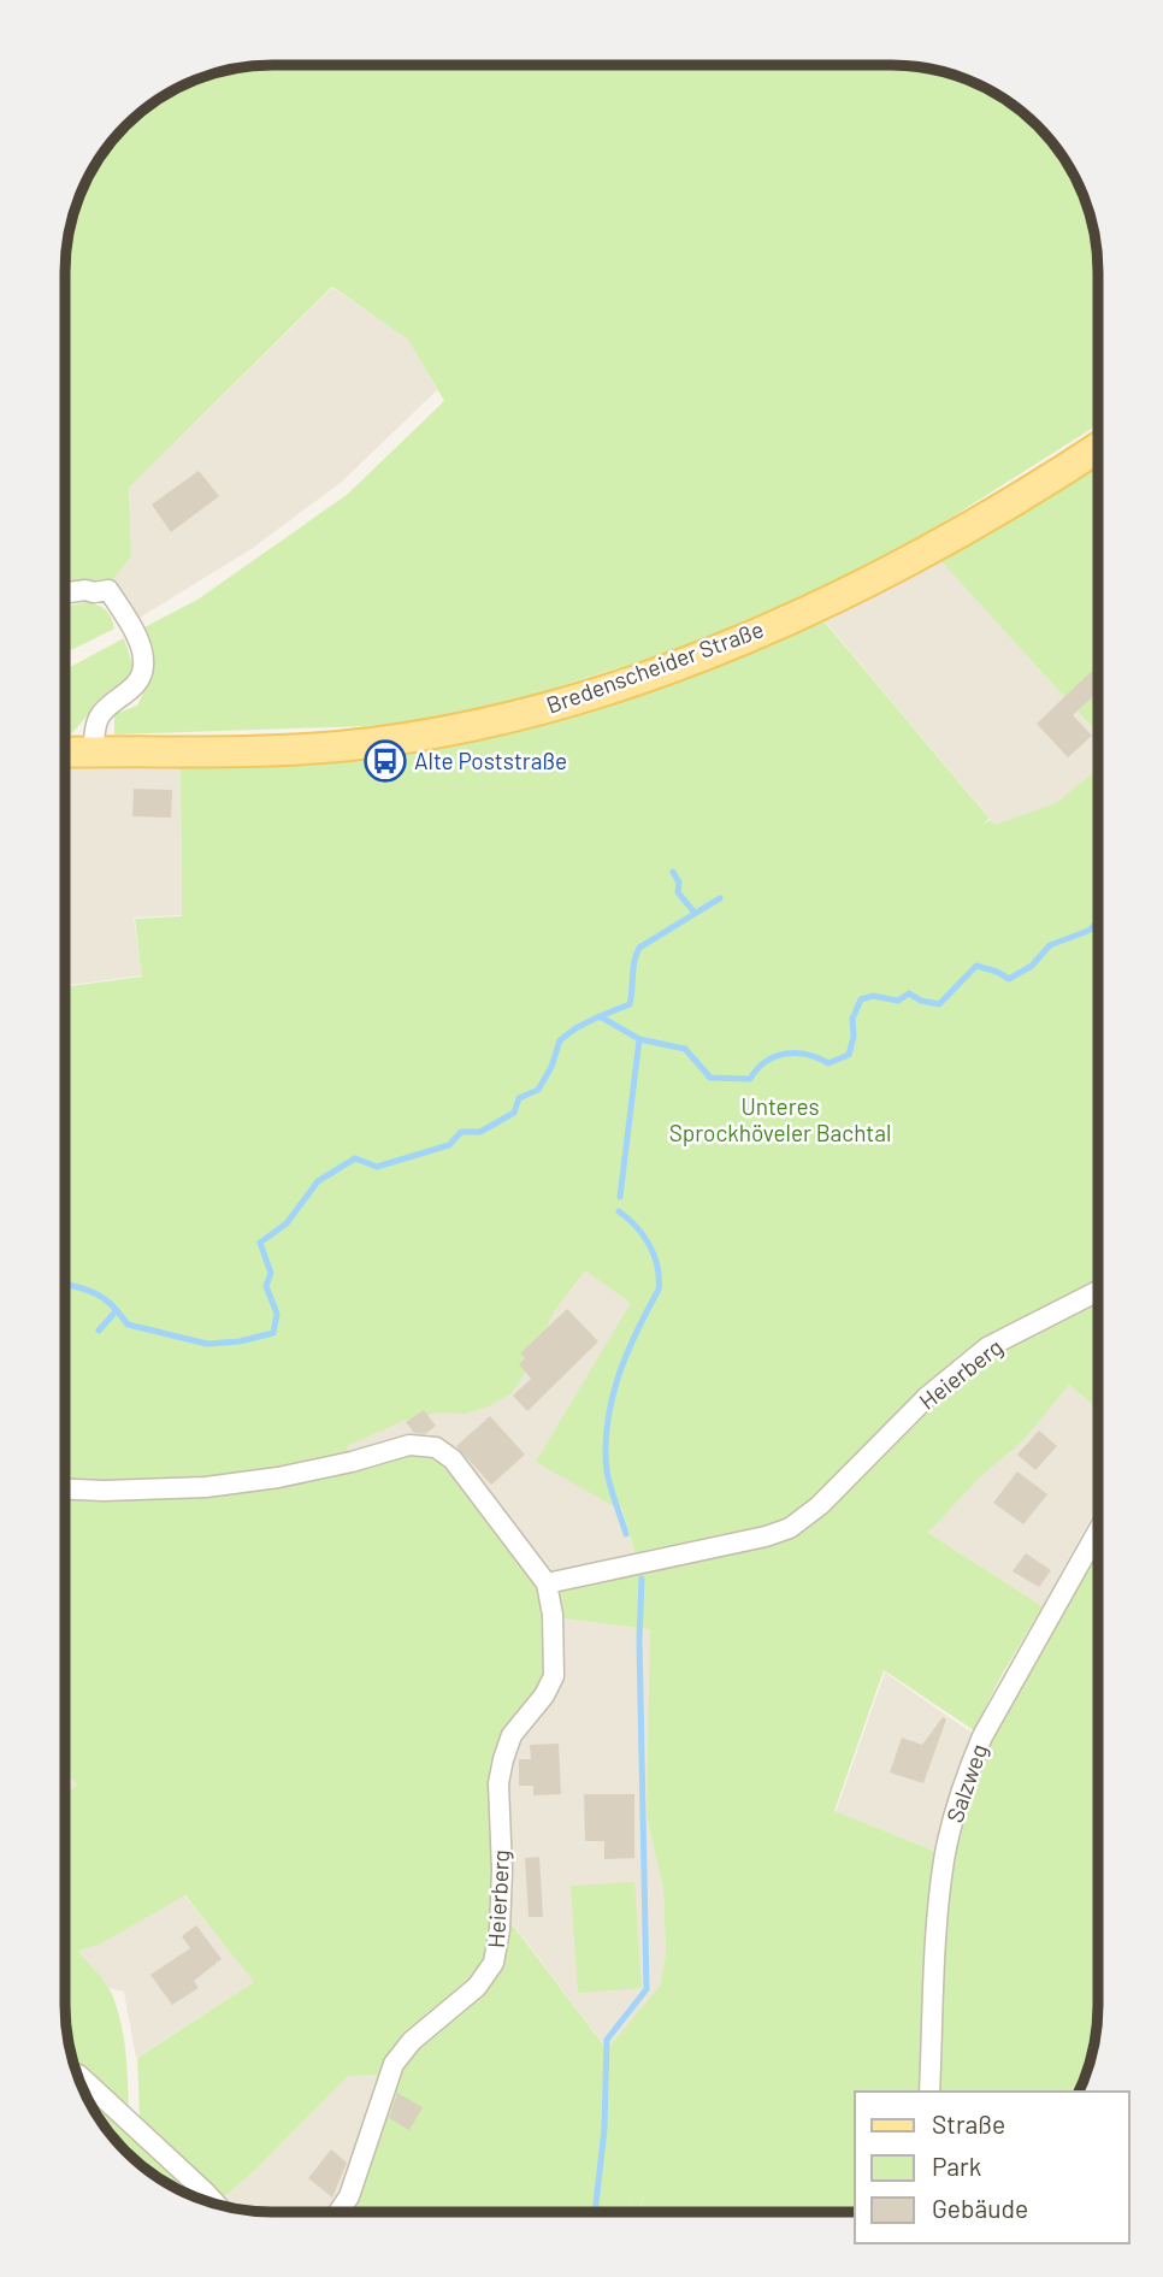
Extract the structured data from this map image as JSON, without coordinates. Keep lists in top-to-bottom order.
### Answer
{
  "streets": {
    "main road": ["Bredenscheider Straße"],
    "street": ["Heierberg", "Salzweg"]
  },
  "parks": ["Unteres Sprockhöveler Bachtal"],
  "places": {
    "bus stop": ["Alte Poststraße"]
  },
  "legend": ["Straße", "Park", "Gebäude"]
}
